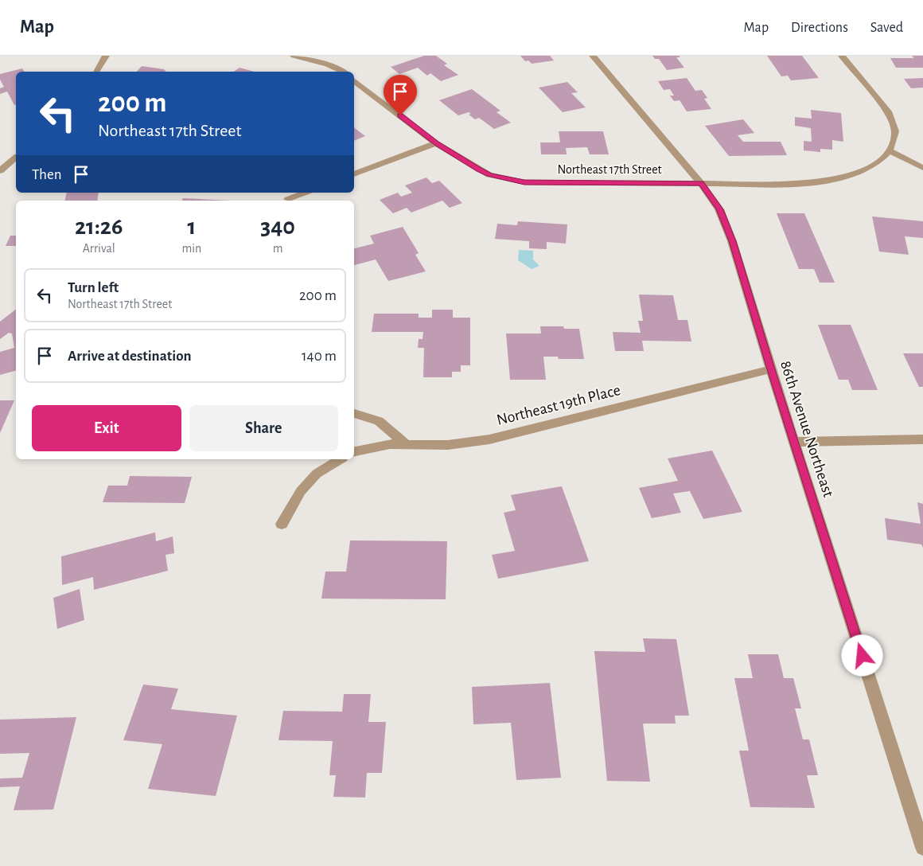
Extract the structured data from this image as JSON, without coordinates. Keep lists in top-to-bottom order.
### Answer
{
  "streets": {
    "street": ["Northeast 17th Street", "Northeast 19th Place", "86th Avenue Northeast"]
  },
  "crossings": [
    ["Northeast 17th Street", "86th Avenue Northeast"],
    ["Northeast 19th Place", "86th Avenue Northeast"]
  ],
  "page": {
    "header": "Map",
    "nav": ["Map", "Directions", "Saved"],
    "turn": ["200 m", "Northeast 17th Street"],
    "then": "Then",
    "eta": [
      "21:26",
      "Arrival",
      "1",
      "min",
      "340",
      "m"
    ],
    "list": [
      {
        "name": "Turn left",
        "note": "Northeast 17th Street",
        "value": "200 m"
      },
      {
        "name": "Arrive at destination",
        "value": "140 m"
      }
    ],
    "buttons": ["Exit", "Share"]
  }
}
